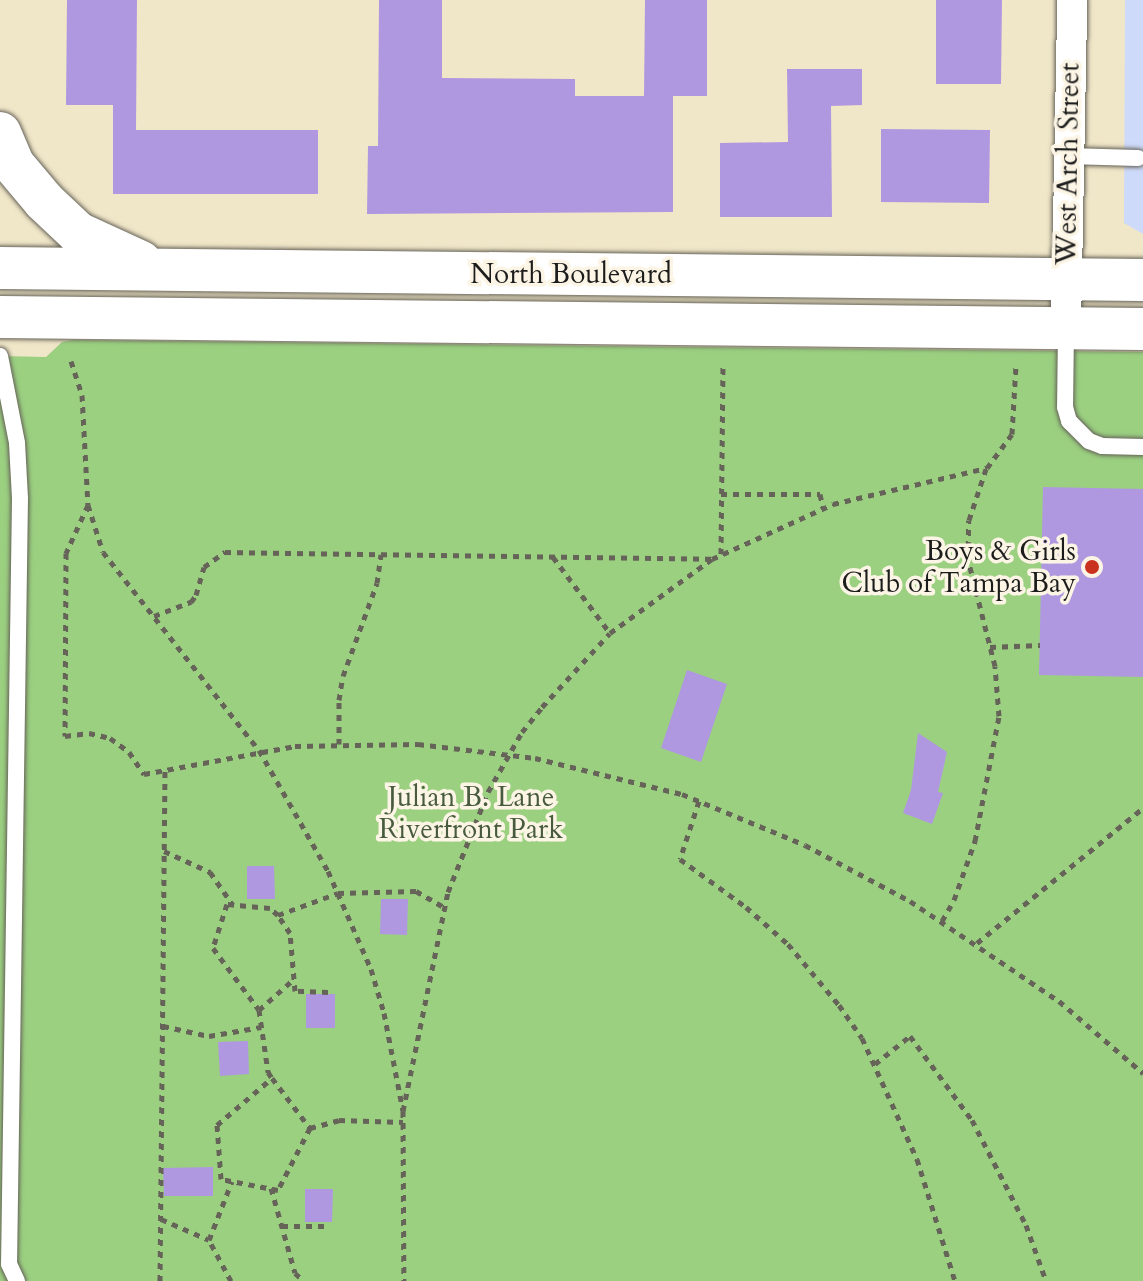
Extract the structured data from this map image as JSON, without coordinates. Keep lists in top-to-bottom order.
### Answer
{
  "streets": {
    "street": ["West Arch Street", "North Boulevard"]
  },
  "crossings": [
    ["West Arch Street", "North Boulevard"]
  ],
  "parks": ["Julian B. Lane Riverfront Park"],
  "places": ["Boys & Girls Club of Tampa Bay"]
}
